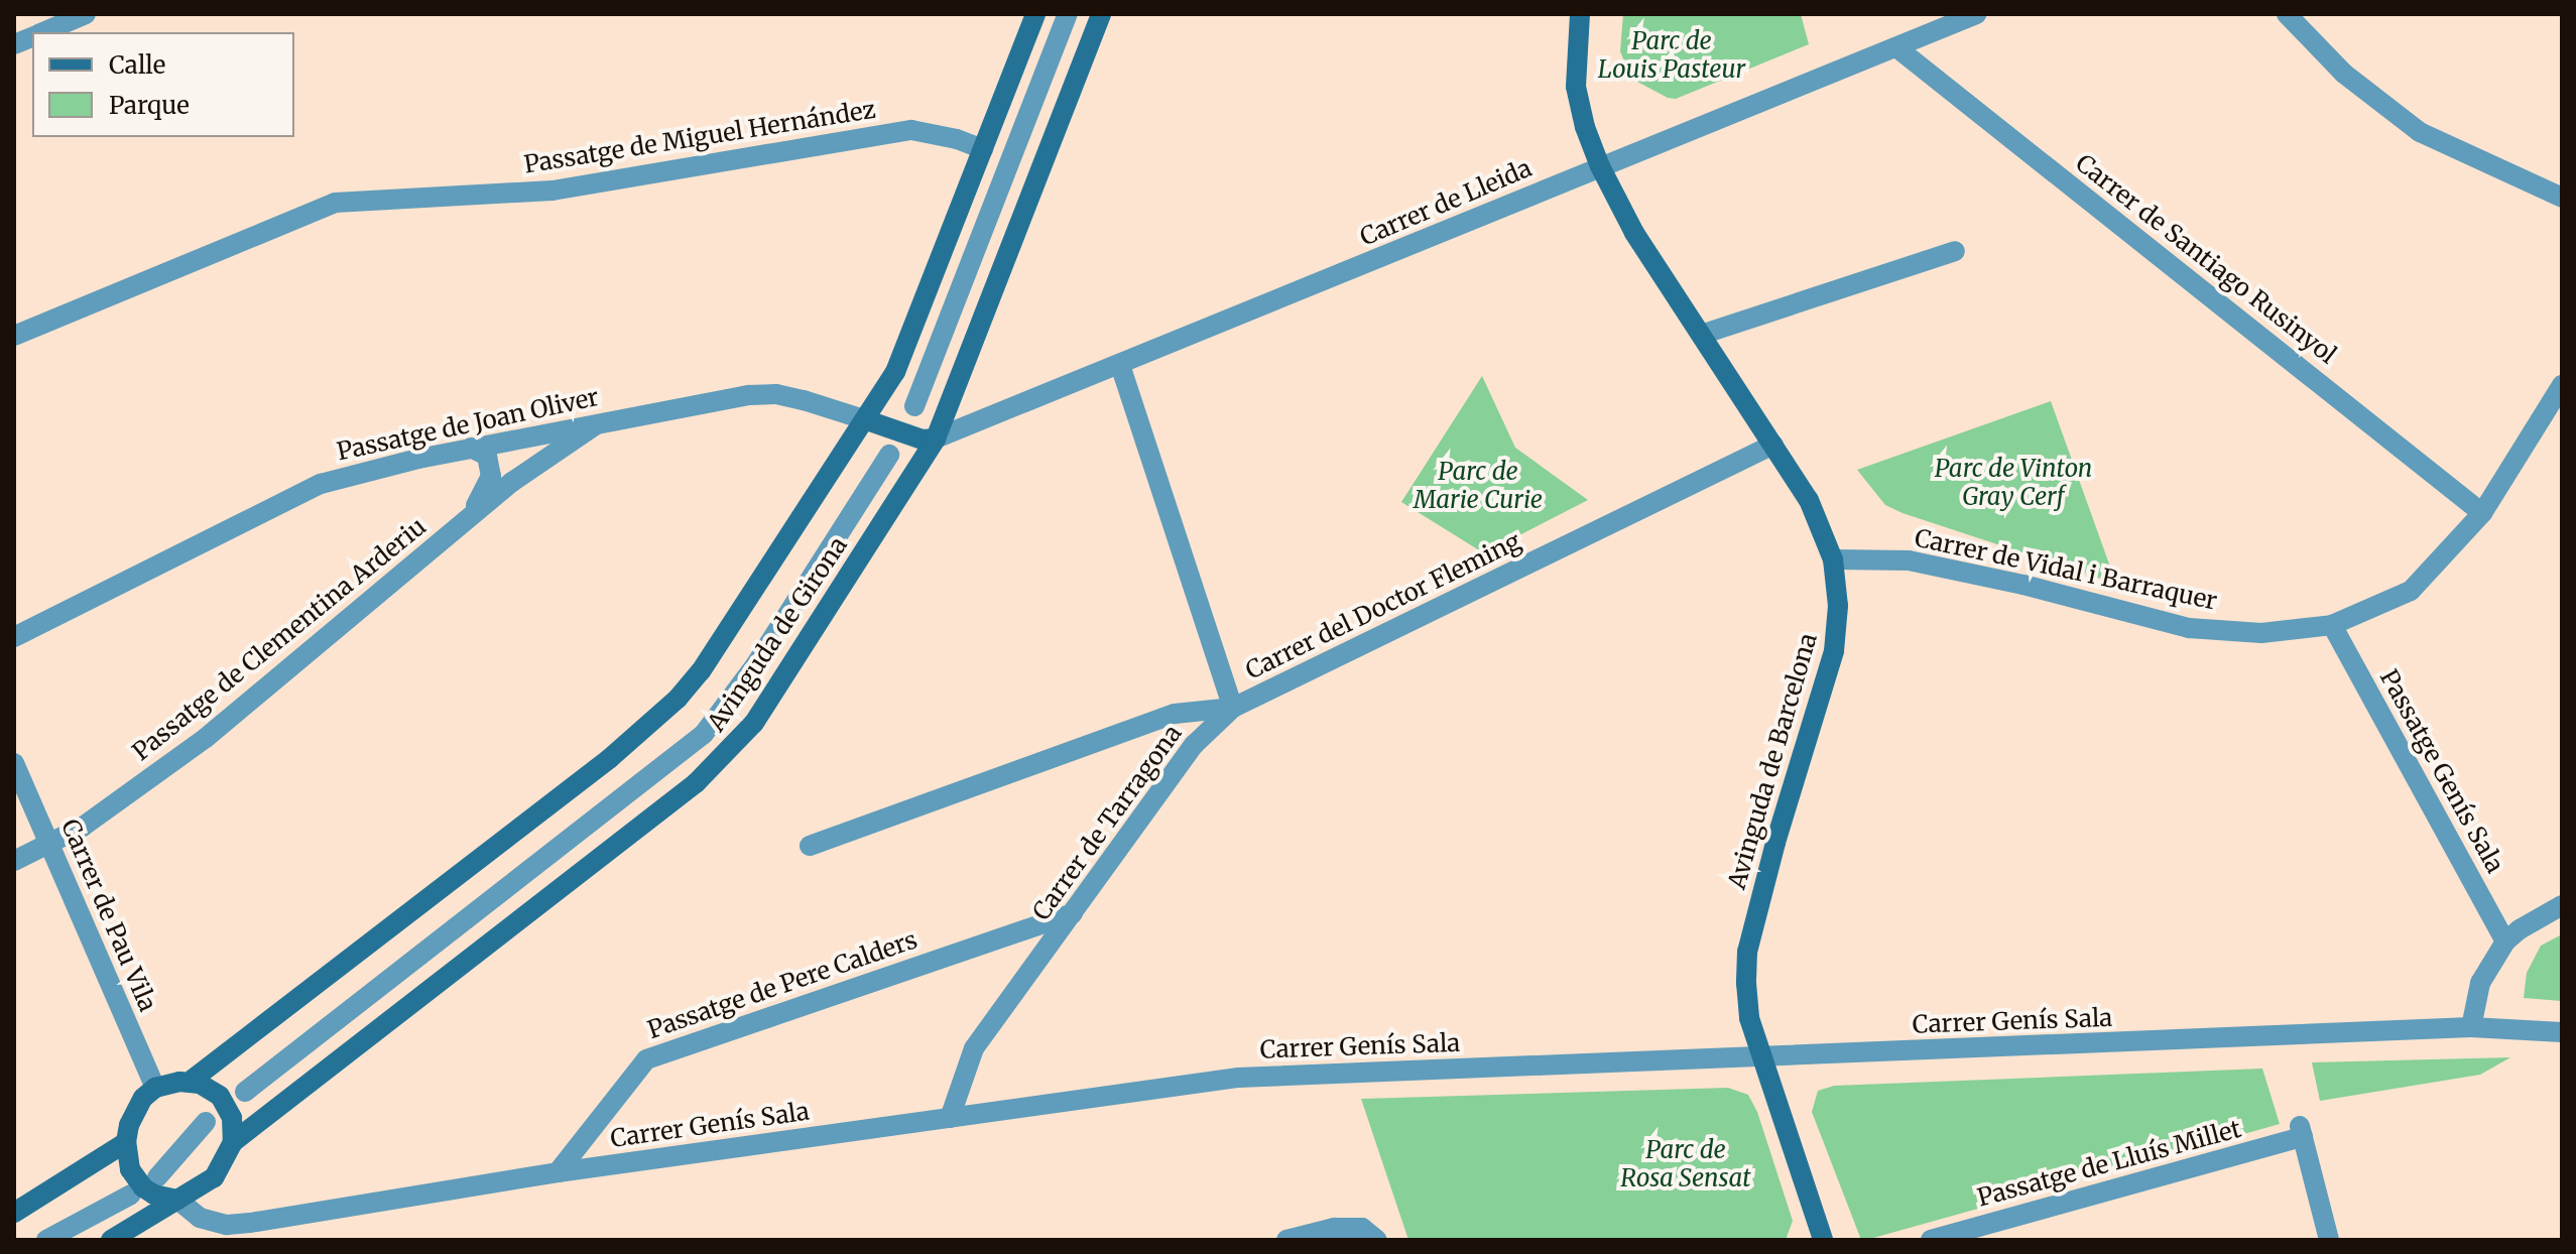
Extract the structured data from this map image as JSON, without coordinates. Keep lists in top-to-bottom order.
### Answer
{
  "streets": {
    "main road": ["Avinguda de Girona", "Avinguda de Barcelona"],
    "street": [
      "Passatge de Miguel Hernández",
      "Carrer de Lleida",
      "Carrer de Santiago Rusinyol",
      "Passatge de Joan Oliver",
      "Carrer de Vidal i Barraquer",
      "Carrer del Doctor Fleming",
      "Passatge de Clementina Arderiu",
      "Passatge Genís Sala",
      "Carrer de Tarragona",
      "Carrer de Pau Vila",
      "Passatge de Pere Calders",
      "Carrer Genís Sala",
      "Passatge de Lluís Millet"
    ]
  },
  "crossings": [
    ["Passatge de Miguel Hernández", "Avinguda de Girona"],
    ["Carrer de Lleida", "Carrer de Santiago Rusinyol"],
    ["Carrer de Lleida", "Avinguda de Girona"],
    ["Carrer de Lleida", "Avinguda de Barcelona"],
    ["Carrer de Santiago Rusinyol", "Carrer de Vidal i Barraquer"],
    ["Passatge de Joan Oliver", "Avinguda de Girona"],
    ["Passatge de Joan Oliver", "Passatge de Clementina Arderiu"],
    ["Carrer de Vidal i Barraquer", "Avinguda de Barcelona"],
    ["Carrer de Vidal i Barraquer", "Passatge Genís Sala"],
    ["Carrer del Doctor Fleming", "Avinguda de Barcelona"],
    ["Carrer del Doctor Fleming", "Carrer de Tarragona"],
    ["Avinguda de Girona", "Carrer de Pau Vila"],
    ["Avinguda de Girona", "Carrer Genís Sala"],
    ["Passatge de Clementina Arderiu", "Carrer de Pau Vila"],
    ["Avinguda de Barcelona", "Carrer Genís Sala"],
    ["Carrer de Tarragona", "Passatge de Pere Calders"],
    ["Carrer de Tarragona", "Carrer Genís Sala"],
    ["Carrer de Pau Vila", "Carrer Genís Sala"],
    ["Passatge de Pere Calders", "Carrer Genís Sala"]
  ],
  "parks": [
    "Parc de Louis Pasteur",
    "Parc de Vinton Gray Cerf",
    "Parc de Marie Curie",
    "Parc de Rosa Sensat"
  ],
  "legend": ["Calle", "Parque"]
}
